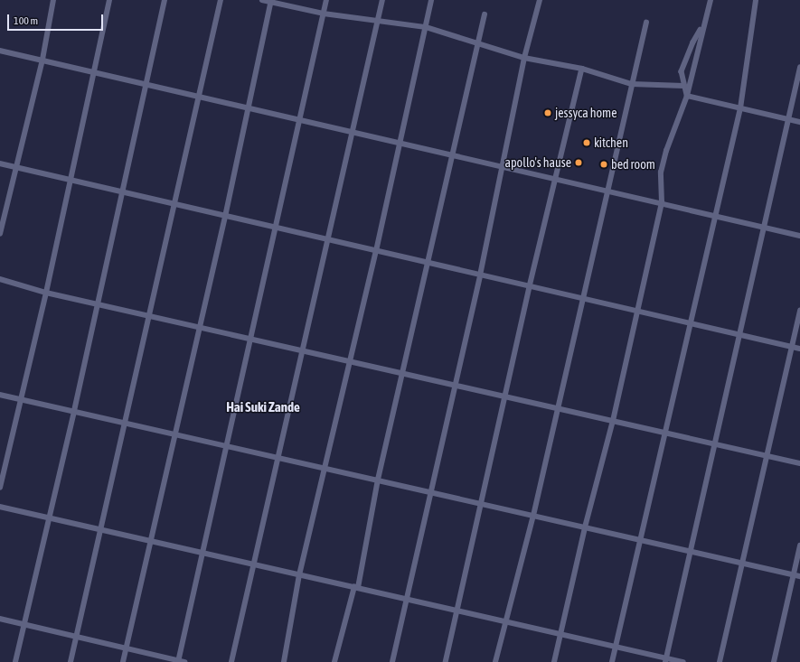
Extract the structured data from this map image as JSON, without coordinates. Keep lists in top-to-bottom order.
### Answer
{
  "districts": ["Hai Suki Zande"],
  "places": [
    "jessyca home",
    "kitchen",
    "apollo's hause",
    "bed room"
  ],
  "scale_bar": "100 m"
}
